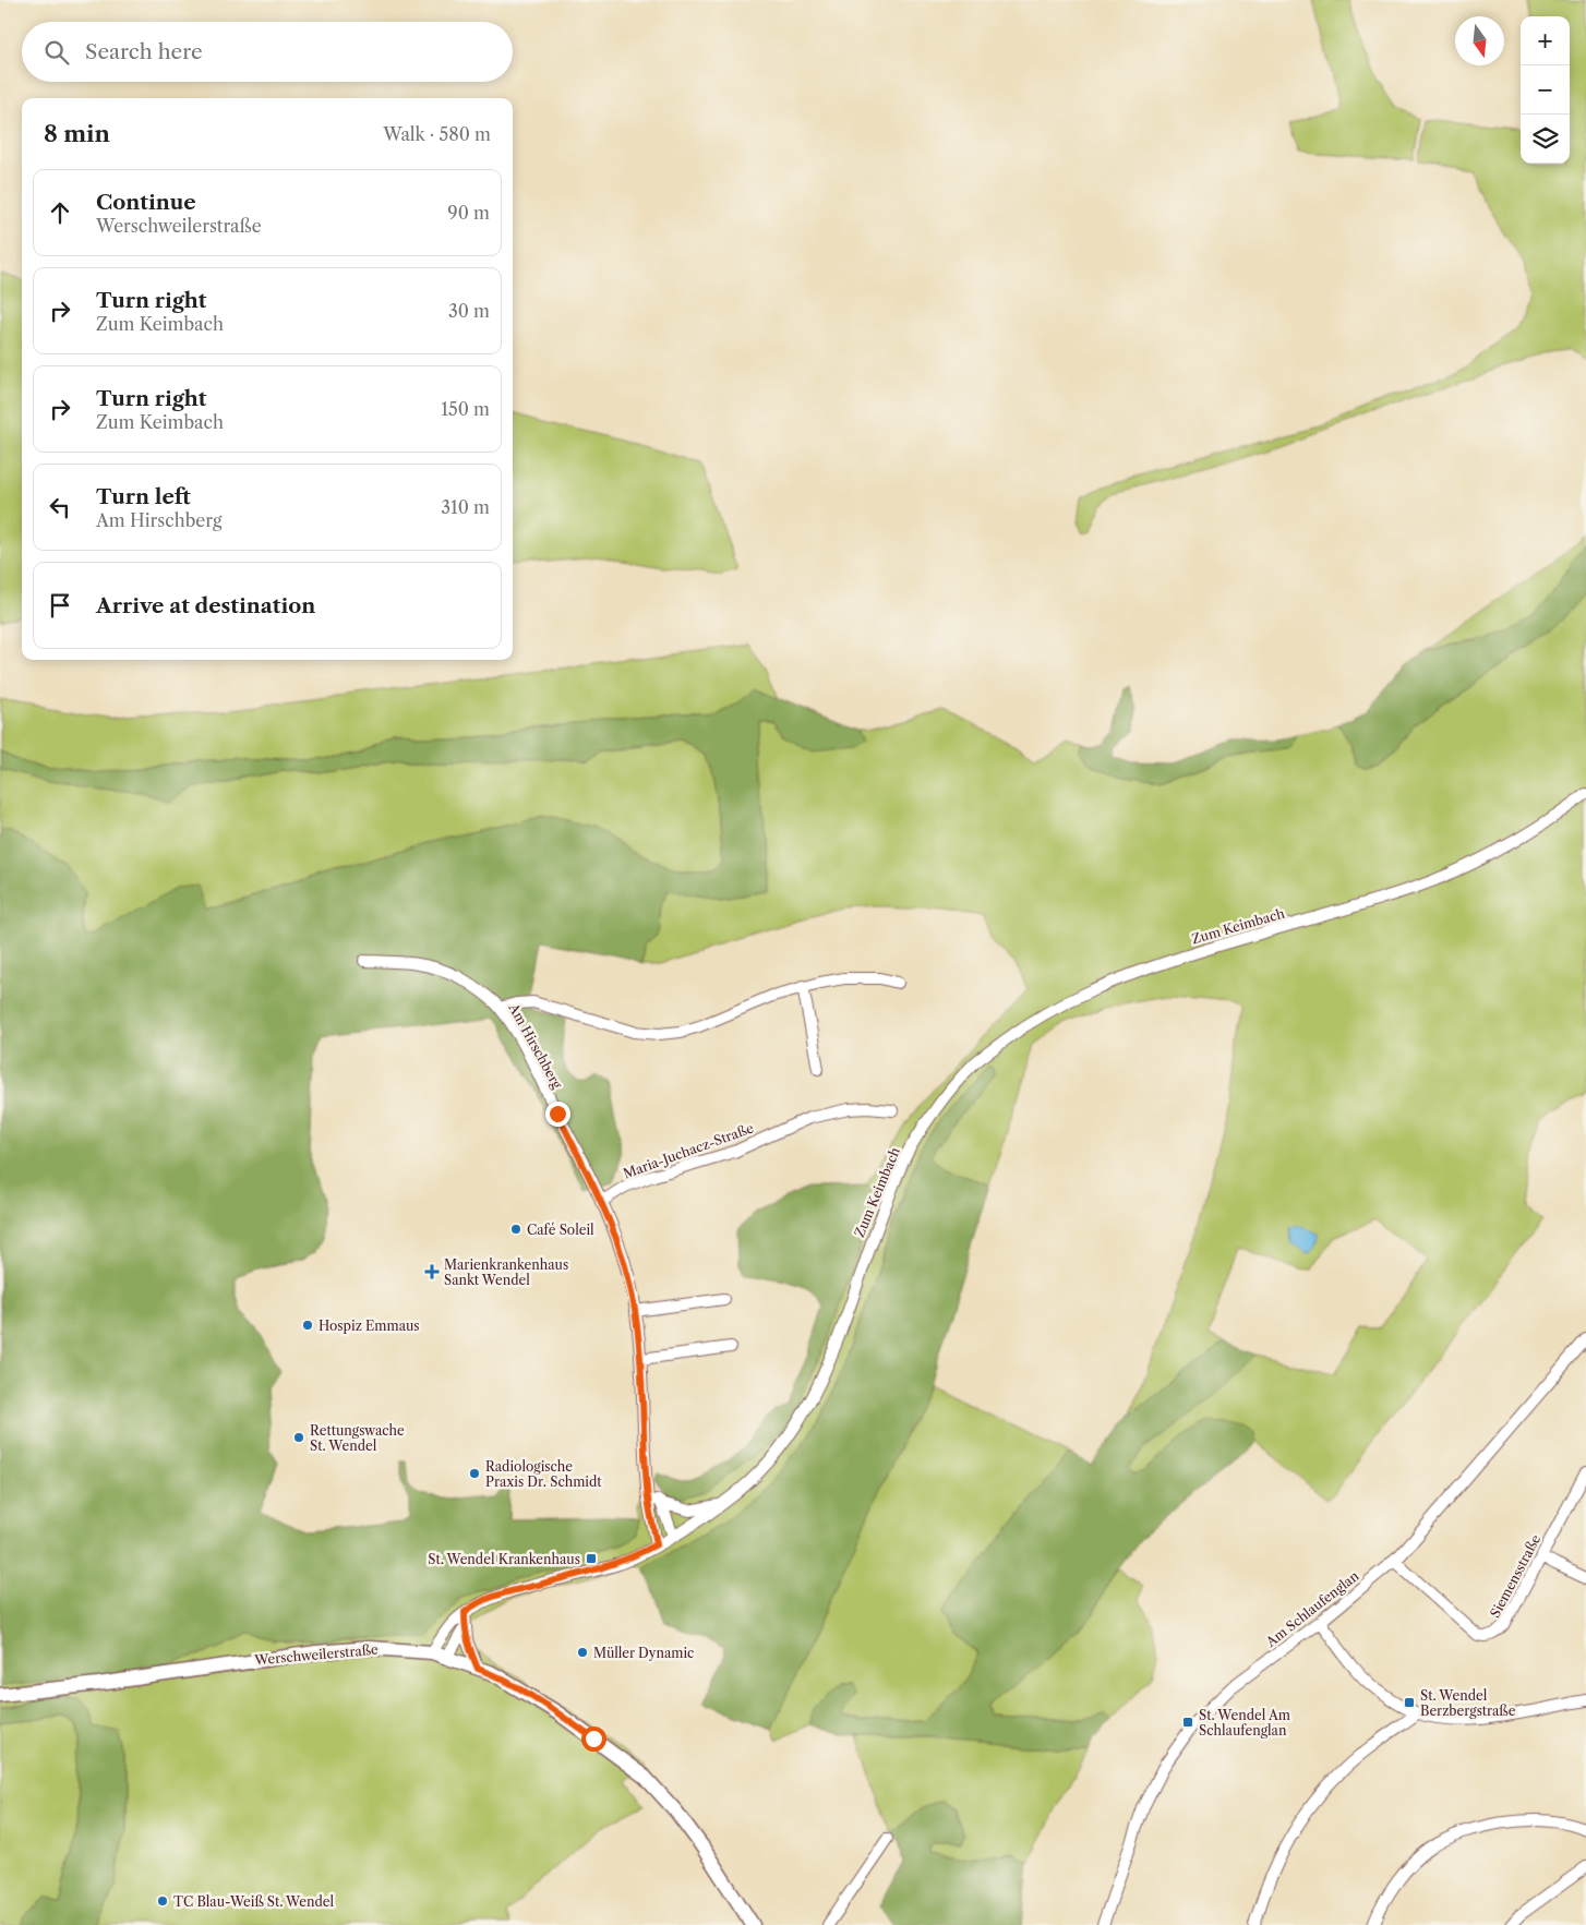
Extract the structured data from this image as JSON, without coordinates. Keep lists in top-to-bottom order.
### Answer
{
  "streets": {
    "main road": ["Werschweilerstraße"],
    "street": [
      "Zum Keimbach",
      "Am Hirschberg",
      "Maria-Juchacz-Straße",
      "Siemensstraße",
      "Am Schlaufenglan"
    ]
  },
  "crossings": [
    ["Zum Keimbach", "Am Hirschberg"],
    ["Zum Keimbach", "Werschweilerstraße"],
    ["Am Hirschberg", "Maria-Juchacz-Straße"],
    ["Siemensstraße", "Am Schlaufenglan"]
  ],
  "places": {
    "other": [
      "Café Soleil",
      "Hospiz Emmaus",
      "Rettungswache St. Wendel",
      "Radiologische Praxis Dr. Schmidt",
      "Müller Dynamic",
      "TC Blau-Weiß St. Wendel"
    ],
    "health": ["Marienkrankenhaus Sankt Wendel"],
    "transit": ["St. Wendel Krankenhaus", "St. Wendel Berzbergstraße", "St. Wendel Am Schlaufenglan"]
  },
  "north": "bottom",
  "page": {
    "map_buttons": ["+", "−"],
    "search": "Search here",
    "heading": ["8 min", "Walk · 580 m"],
    "list": [
      ["Continue", "Werschweilerstraße", "90 m"],
      ["Turn right", "Zum Keimbach", "30 m"],
      ["Turn right", "Zum Keimbach", "150 m"],
      ["Turn left", "Am Hirschberg", "310 m"],
      "Arrive at destination"
    ]
  }
}
